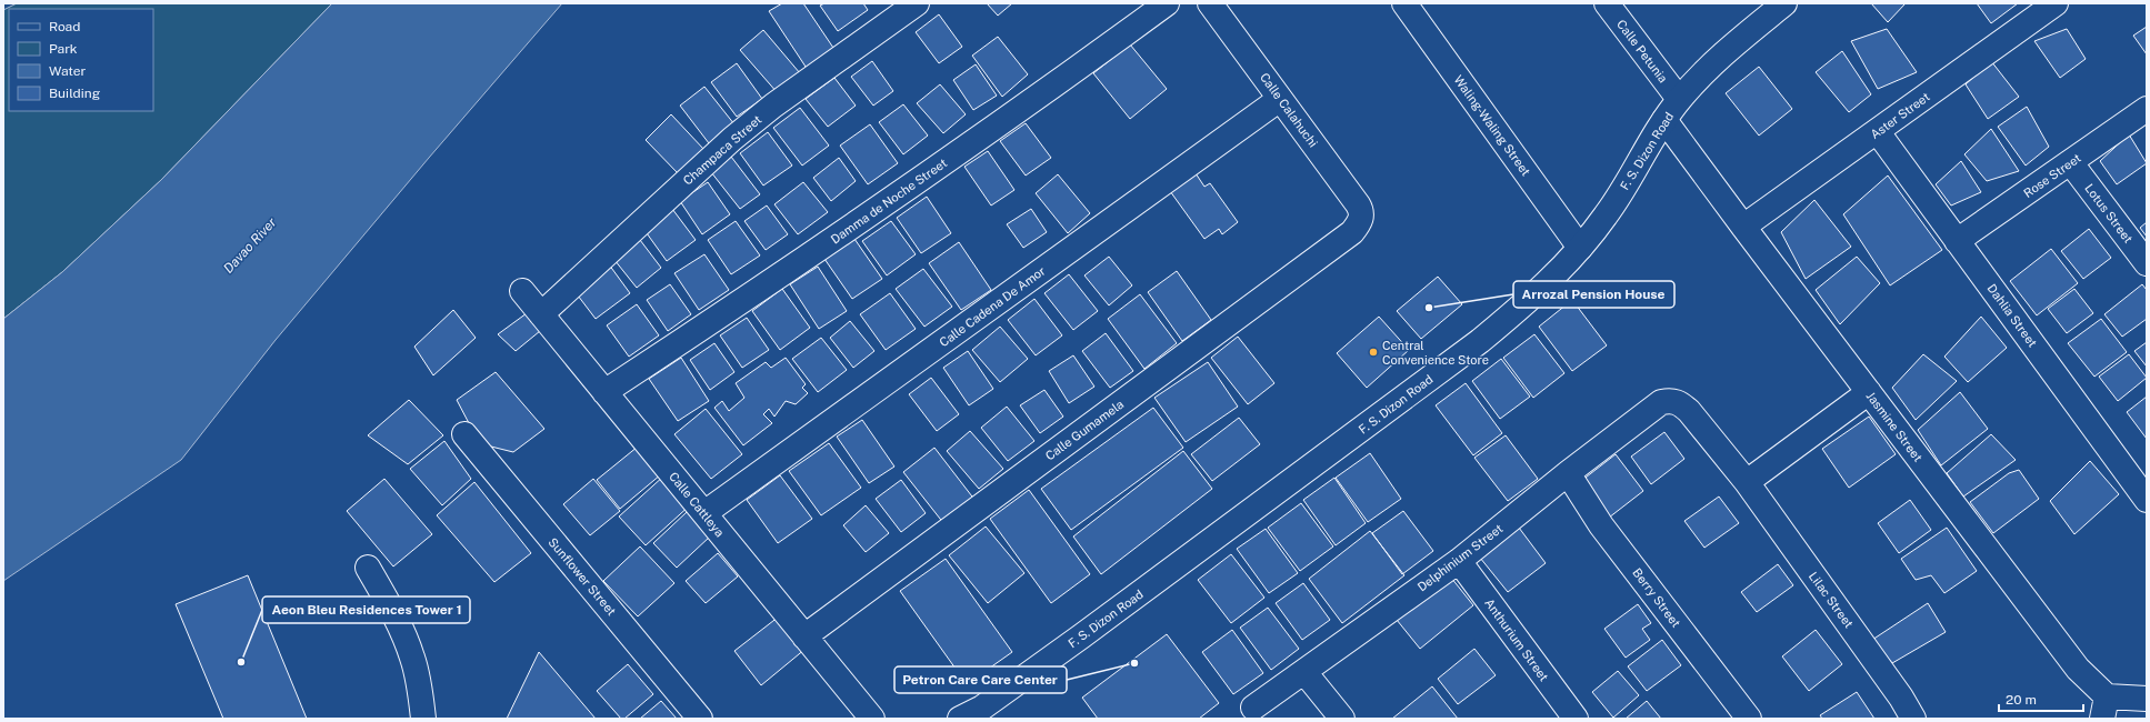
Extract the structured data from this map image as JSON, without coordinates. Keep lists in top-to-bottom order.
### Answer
{
  "streets": {
    "street": [
      "Calle Petunia",
      "Calle Calahuchi",
      "Aster Street",
      "Waling-Waling Street",
      "Champaca Street",
      "F. S. Dizon Road",
      "Rose Street",
      "Damma de Noche Street",
      "Lotus Street",
      "Calle Cadena De Amor",
      "Dahlia Street",
      "Jasmine Street",
      "Calle Gumamela",
      "Calle Cattleya",
      "Delphinium Street",
      "Sunflower Street",
      "Berry Street",
      "Lilac Street",
      "Anthurium Street"
    ]
  },
  "crossings": [
    ["Calle Petunia", "F. S. Dizon Road"],
    ["Calle Calahuchi", "Calle Cadena De Amor"],
    ["Calle Calahuchi", "Calle Gumamela"],
    ["Aster Street", "Dahlia Street"],
    ["Aster Street", "Jasmine Street"],
    ["Waling-Waling Street", "F. S. Dizon Road"],
    ["Champaca Street", "Calle Cattleya"],
    ["F. S. Dizon Road", "Jasmine Street"],
    ["Rose Street", "Lotus Street"],
    ["Rose Street", "Dahlia Street"],
    ["Damma de Noche Street", "Calle Cattleya"],
    ["Calle Cadena De Amor", "Calle Cattleya"],
    ["Calle Gumamela", "Calle Cattleya"],
    ["Delphinium Street", "Berry Street"],
    ["Delphinium Street", "Lilac Street"],
    ["Delphinium Street", "Anthurium Street"]
  ],
  "water": ["Davao River"],
  "places": [
    "Arrozal Pension House",
    "Central Convenience Store",
    "Aeon Bleu Residences Tower 1",
    "Petron Care Care Center"
  ],
  "legend": [
    "Road",
    "Park",
    "Water",
    "Building"
  ],
  "scale_bar": "20 m"
}
